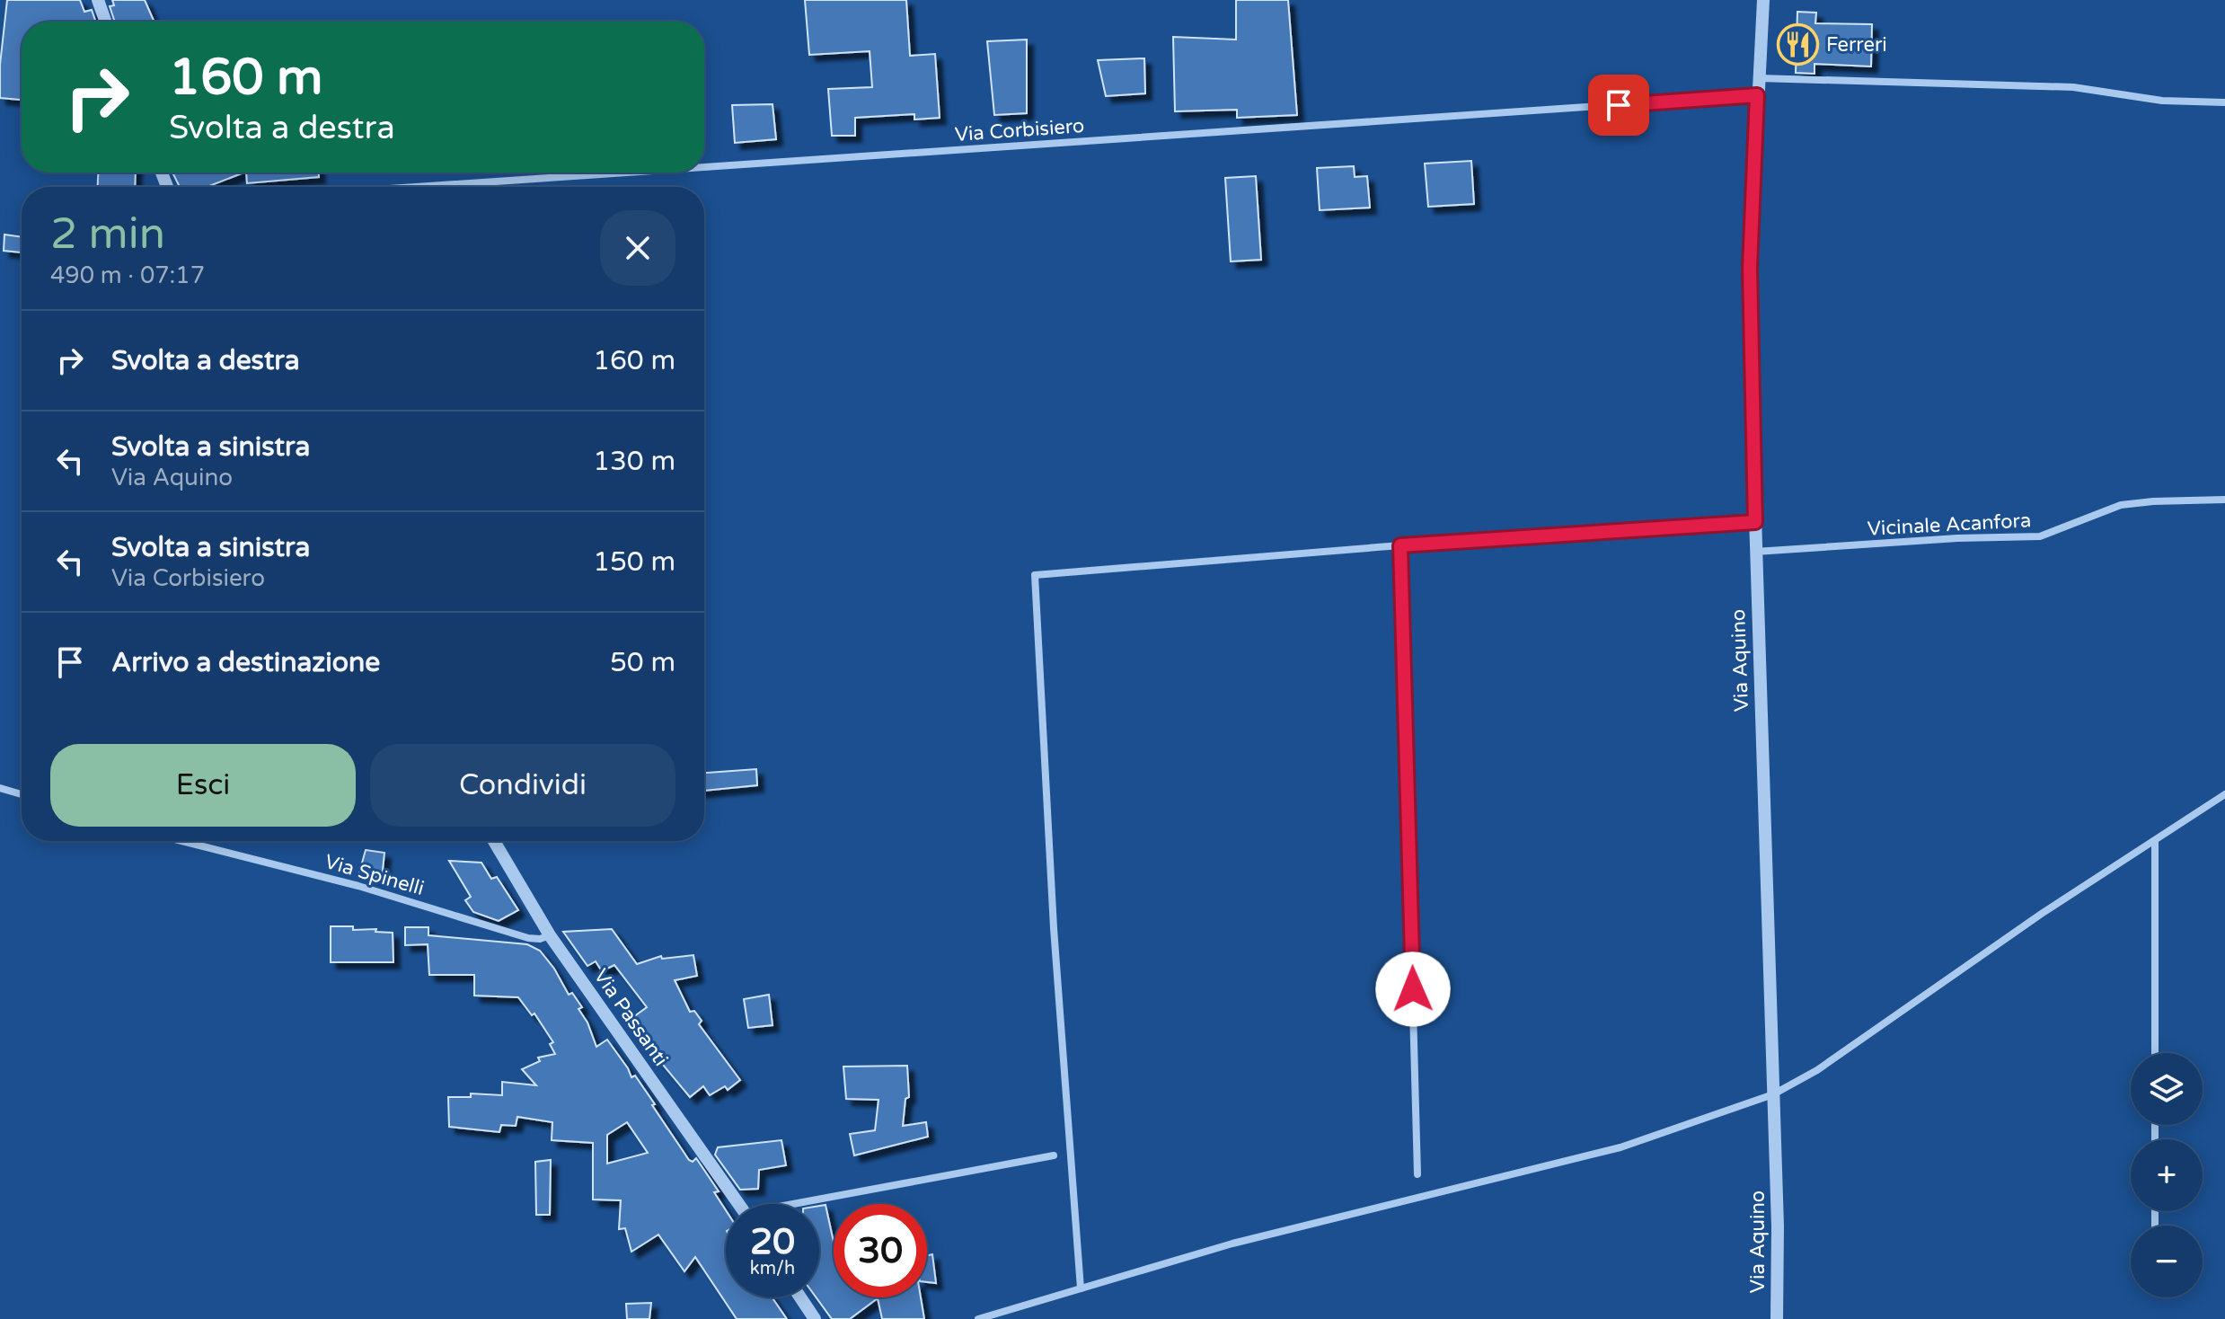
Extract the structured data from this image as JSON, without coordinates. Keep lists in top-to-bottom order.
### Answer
{
  "streets": {
    "street": [
      "Via Corbisiero",
      "Vicinale Acanfora",
      "Via Aquino",
      "Via Spinelli",
      "Via Passanti"
    ]
  },
  "crossings": [
    ["Via Corbisiero", "Via Aquino"],
    ["Vicinale Acanfora", "Via Aquino"],
    ["Via Spinelli", "Via Passanti"]
  ],
  "places": {
    "restaurant": ["Ferreri"]
  },
  "page": {
    "turn": ["160 m", "Svolta a destra"],
    "heading": ["2 min", "490 m · 07:17"],
    "list": [
      {
        "name": "Svolta a destra",
        "value": "160 m"
      },
      {
        "name": "Svolta a sinistra",
        "note": "Via Aquino",
        "value": "130 m"
      },
      {
        "name": "Svolta a sinistra",
        "note": "Via Corbisiero",
        "value": "150 m"
      },
      {
        "name": "Arrivo a destinazione",
        "value": "50 m"
      }
    ],
    "buttons": ["Esci", "Condividi"],
    "map_buttons": ["+", "−"],
    "speed": "20 km/h",
    "limit": "30"
  }
}
